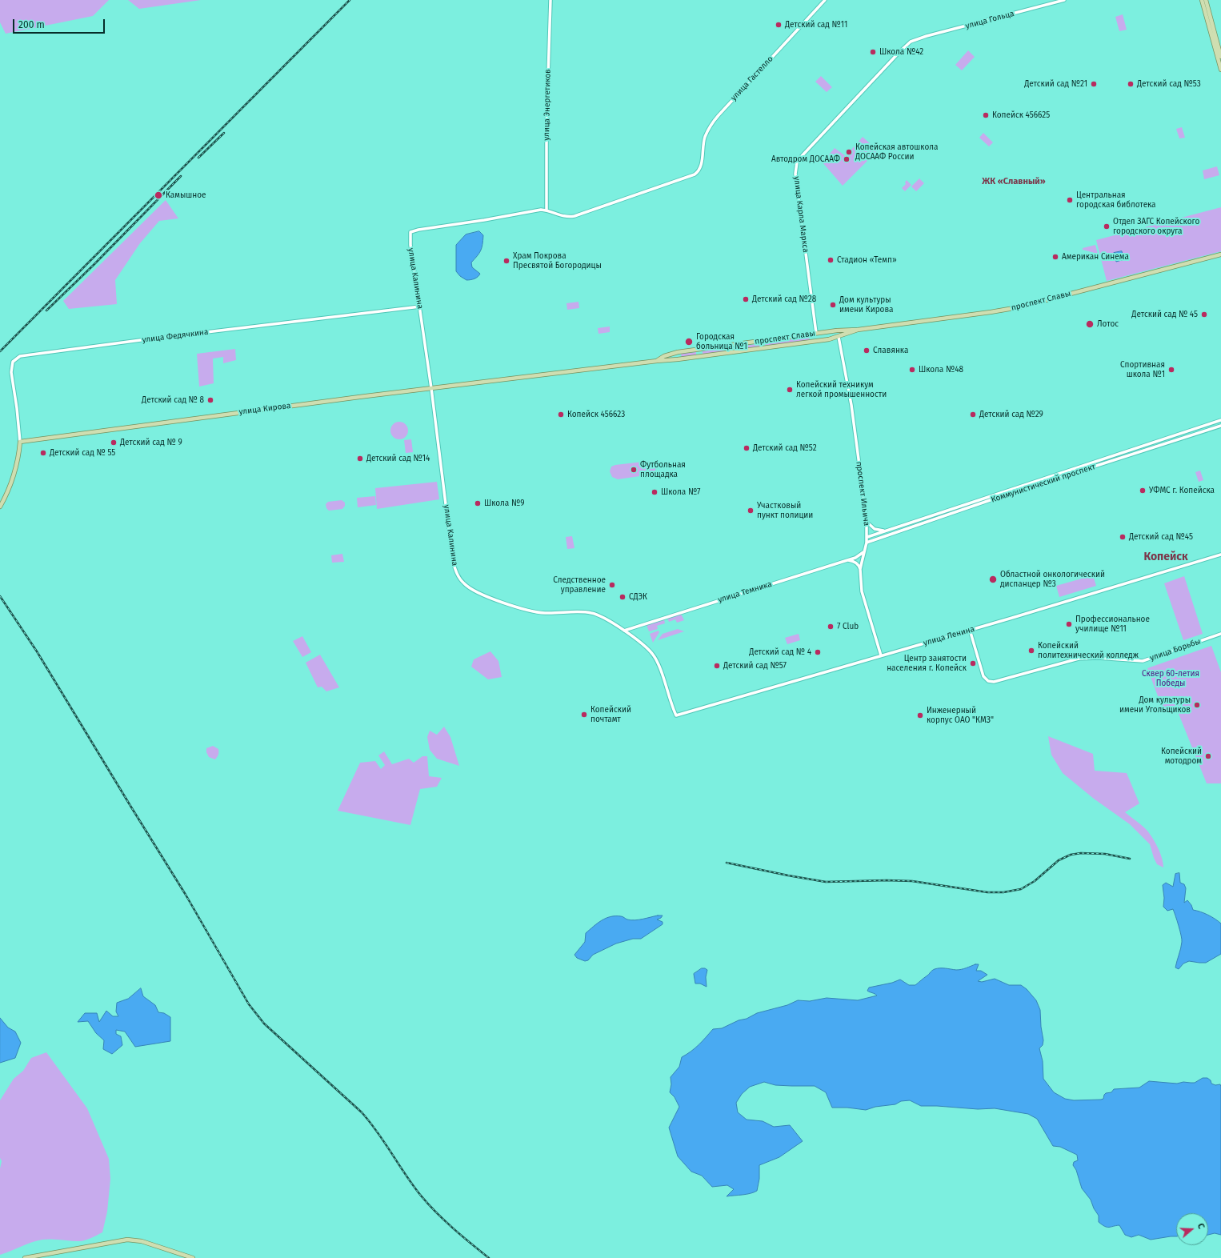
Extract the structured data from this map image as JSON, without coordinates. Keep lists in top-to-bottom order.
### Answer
{
  "streets": {
    "main road": [
      "улица Карла Маркса",
      "проспект Славы",
      "улица Кирова",
      "проспект Ильича"
    ],
    "street": [
      "улица Гольца",
      "улица Гастелло",
      "улица Энергетиков",
      "улица Калинина",
      "улица Федячкина",
      "Коммунистический проспект",
      "улица Темника",
      "улица Ленина",
      "улица Борьбы"
    ]
  },
  "crossings": [
    ["улица Гольца", "улица Карла Маркса"],
    ["улица Гастелло", "улица Энергетиков"],
    ["улица Гастелло", "улица Калинина"],
    ["улица Энергетиков", "улица Калинина"],
    ["улица Карла Маркса", "проспект Славы"],
    ["улица Калинина", "улица Федячкина"],
    ["улица Калинина", "улица Кирова"],
    ["улица Калинина", "улица Темника"],
    ["улица Калинина", "улица Ленина"],
    ["проспект Славы", "улица Кирова"],
    ["проспект Славы", "проспект Ильича"],
    ["улица Федячкина", "улица Кирова"],
    ["Коммунистический проспект", "проспект Ильича"],
    ["проспект Ильича", "улица Темника"],
    ["проспект Ильича", "улица Ленина"],
    ["улица Ленина", "улица Борьбы"]
  ],
  "districts": ["ЖК «Славный»", "Копейск"],
  "parks": ["Сквер 60-летия Победы"],
  "places": [
    "Детский сад №11",
    "Школа №42",
    "Детский сад №21",
    "Детский сад №53",
    "Копейск 456625",
    "Копейская автошкола ДОСААФ России",
    "Автодром ДОСААФ",
    "Камышное",
    "Центральная городская библотека",
    "Отдел ЗАГС Копейского городского округа",
    "Американ Синема",
    "Стадион «Темп»",
    "Храм Покрова Пресвятой Богородицы",
    "Детский сад №28",
    "Дом культуры имени Кирова",
    "Детский сад № 45",
    "Лотос",
    "Городская больница №1",
    "Славянка",
    "Школа №48",
    "Спортивная школа №1",
    "Копейский техникум легкой промышенности",
    "Детский сад № 8",
    "Копейск 456623",
    "Детский сад №29",
    "Детский сад № 9",
    "Детский сад №52",
    "Детский сад № 55",
    "Детский сад №14",
    "Футбольная площадка",
    "УФМС г. Копейска",
    "Школа №7",
    "Школа №9",
    "Участковый пункт полиции",
    "Детский сад №45",
    "Областной онкологический диспанцер №3",
    "Следственное управление",
    "СДЭК",
    "Профессиональное училище №11",
    "7 Club",
    "Копейский политехнический колледж",
    "Детский сад № 4",
    "Центр занятости населения г. Копейск",
    "Детский сад №57",
    "Дом культуры имени Угольщиков",
    "Копейский почтамт",
    "Инженерный корпус ОАО \"КМЗ\"",
    "Копейский мотодром"
  ],
  "scale_bar": "200 m",
  "north": "right"
}
